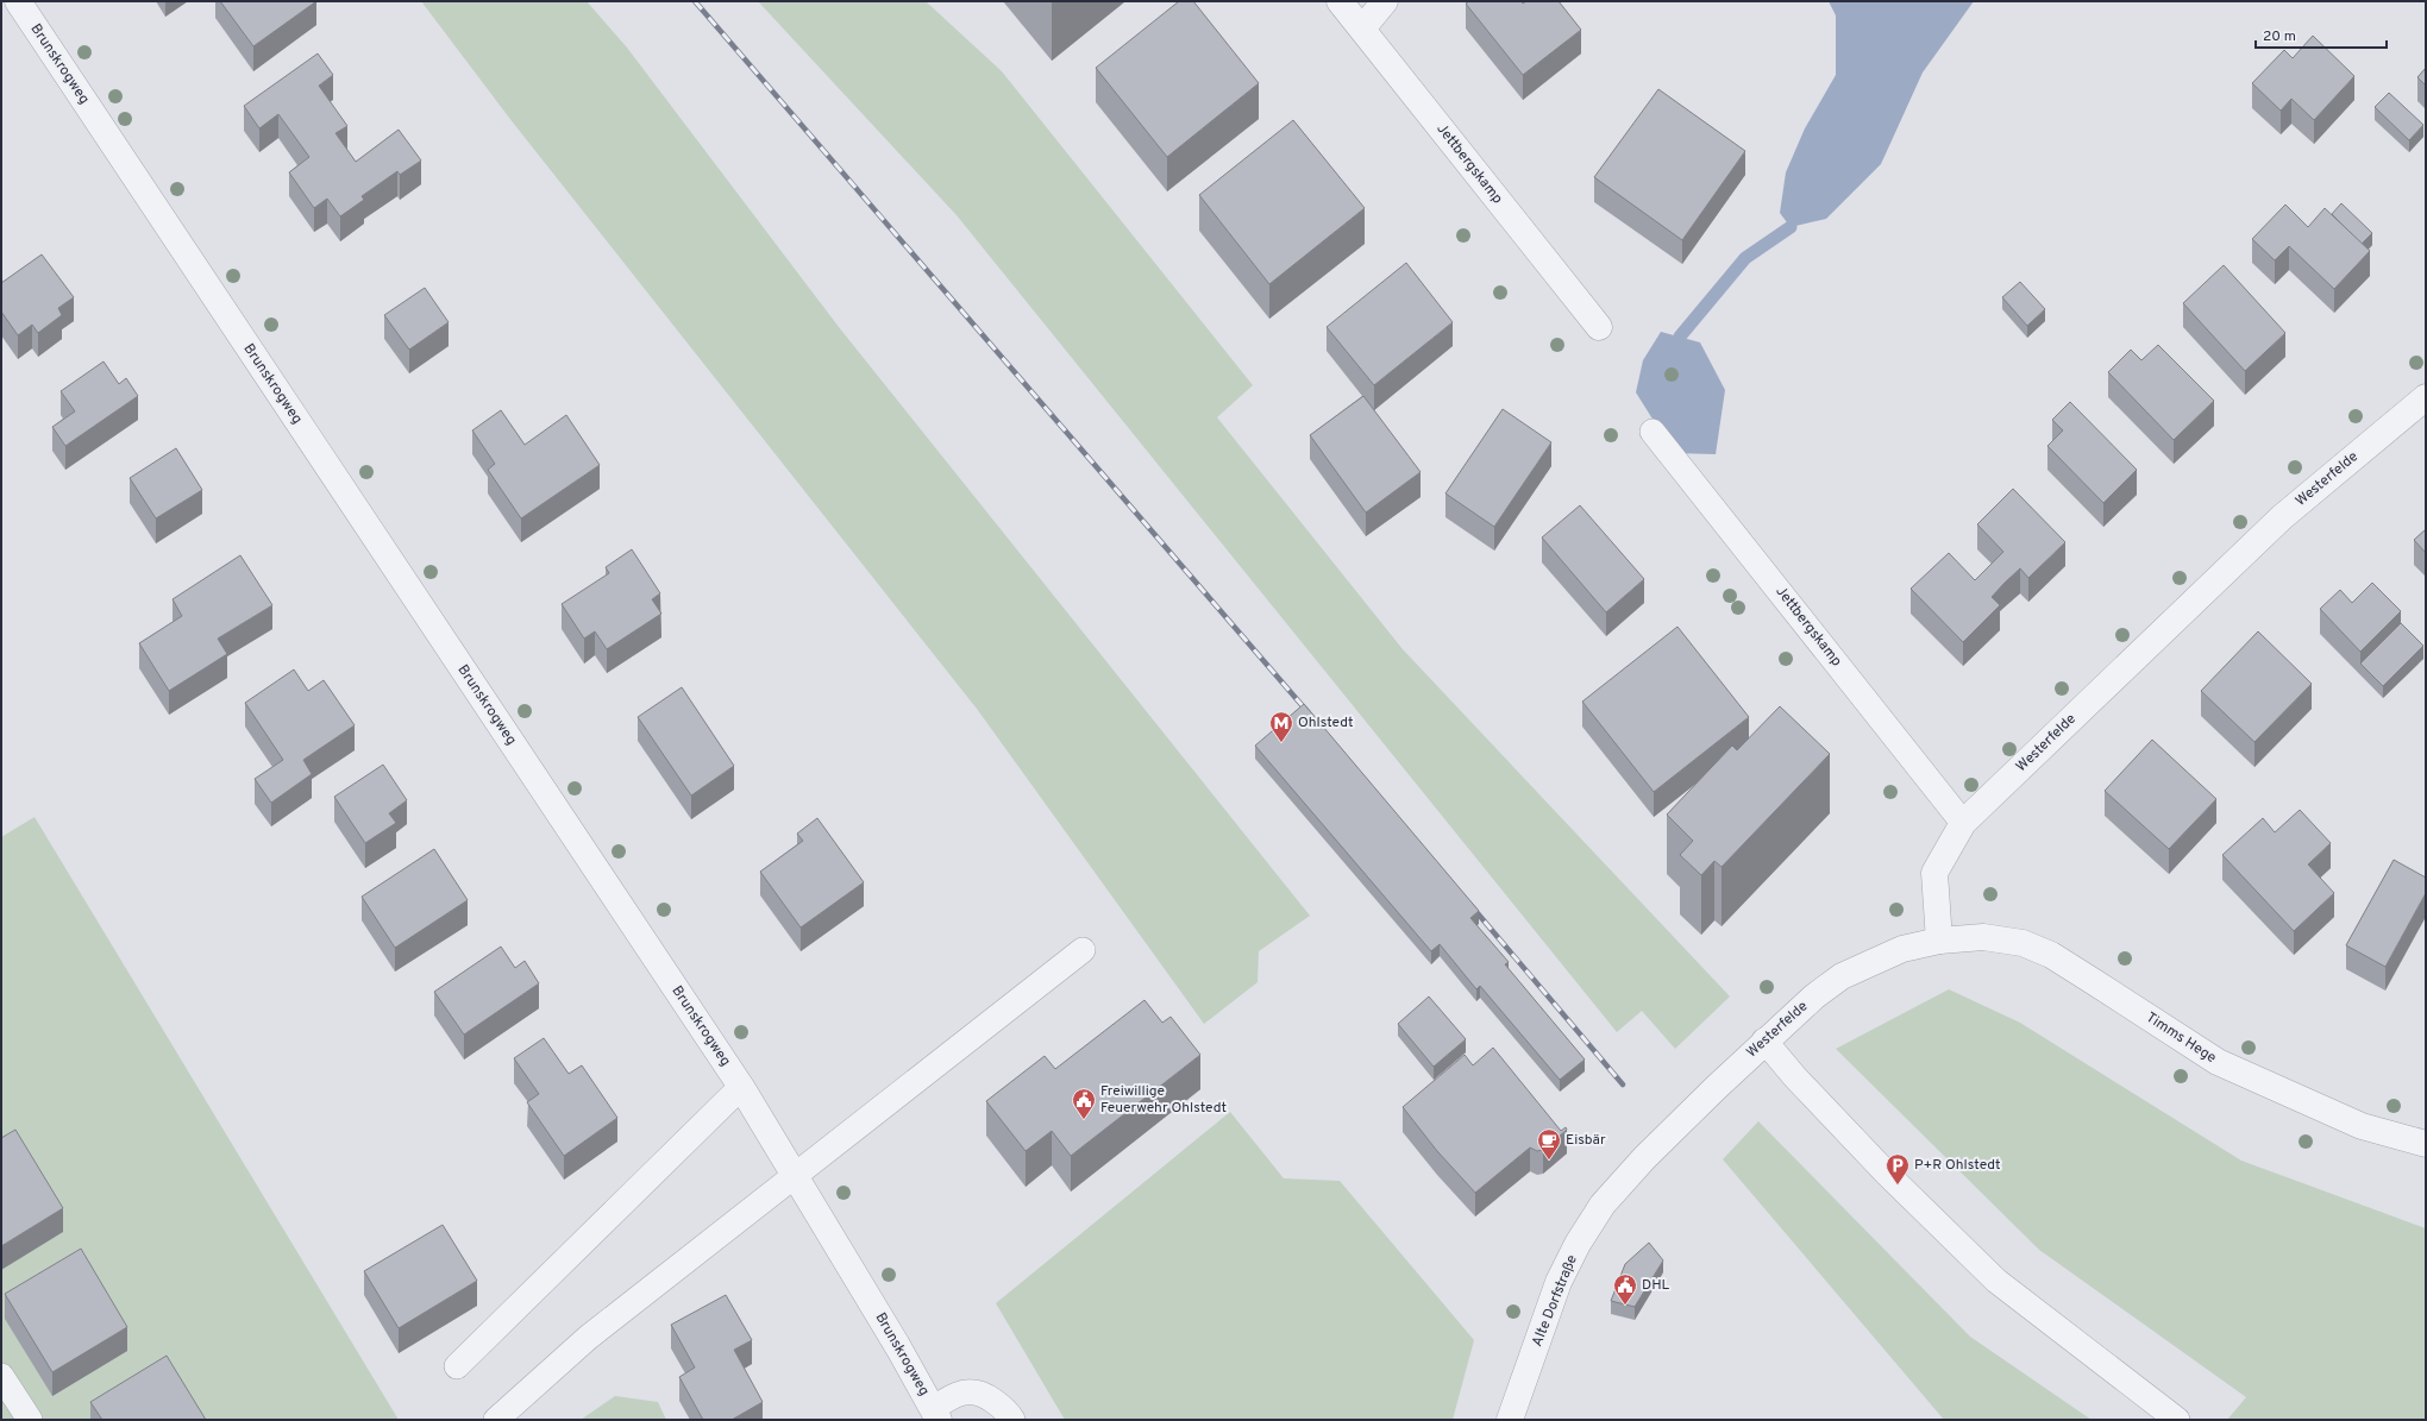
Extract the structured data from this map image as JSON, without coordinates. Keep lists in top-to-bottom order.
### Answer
{
  "streets": {
    "street": [
      "Brunskrogweg",
      "Jettbergskamp",
      "Westerfelde",
      "Timms Hege",
      "Alte Dorfstraße"
    ]
  },
  "crossings": [
    ["Jettbergskamp", "Westerfelde"],
    ["Westerfelde", "Timms Hege"],
    ["Westerfelde", "Alte Dorfstraße"]
  ],
  "places": {
    "metro station": ["Ohlstedt"],
    "public building": ["Freiwillige Feuerwehr Ohlstedt", "DHL"],
    "cafe": ["Eisbär"],
    "parking": ["P+R Ohlstedt"]
  },
  "scale_bar": "20 m"
}
